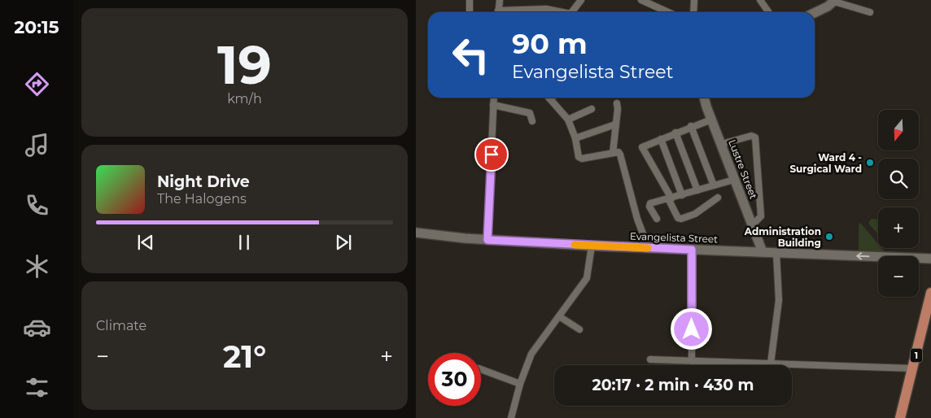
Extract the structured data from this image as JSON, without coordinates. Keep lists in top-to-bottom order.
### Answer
{
  "streets": {
    "main road": ["Lustre Street", "Evangelista Street", "1"]
  },
  "crossings": [
    ["Lustre Street", "Evangelista Street"]
  ],
  "places": ["Ward 4 - Surgical Ward", "Administration Building"],
  "north": "bottom",
  "page": {
    "tabs": "20:15",
    "tile": [
      ["19", "km/h"],
      "Climate"
    ],
    "turn": ["90 m", "Evangelista Street"],
    "map_buttons": ["+", "−"],
    "song": ["Night Drive", "The Halogens"],
    "heat": ["−", "21°", "+"],
    "limit": "30",
    "trip": "20:17 · 2 min · 430 m"
  }
}
